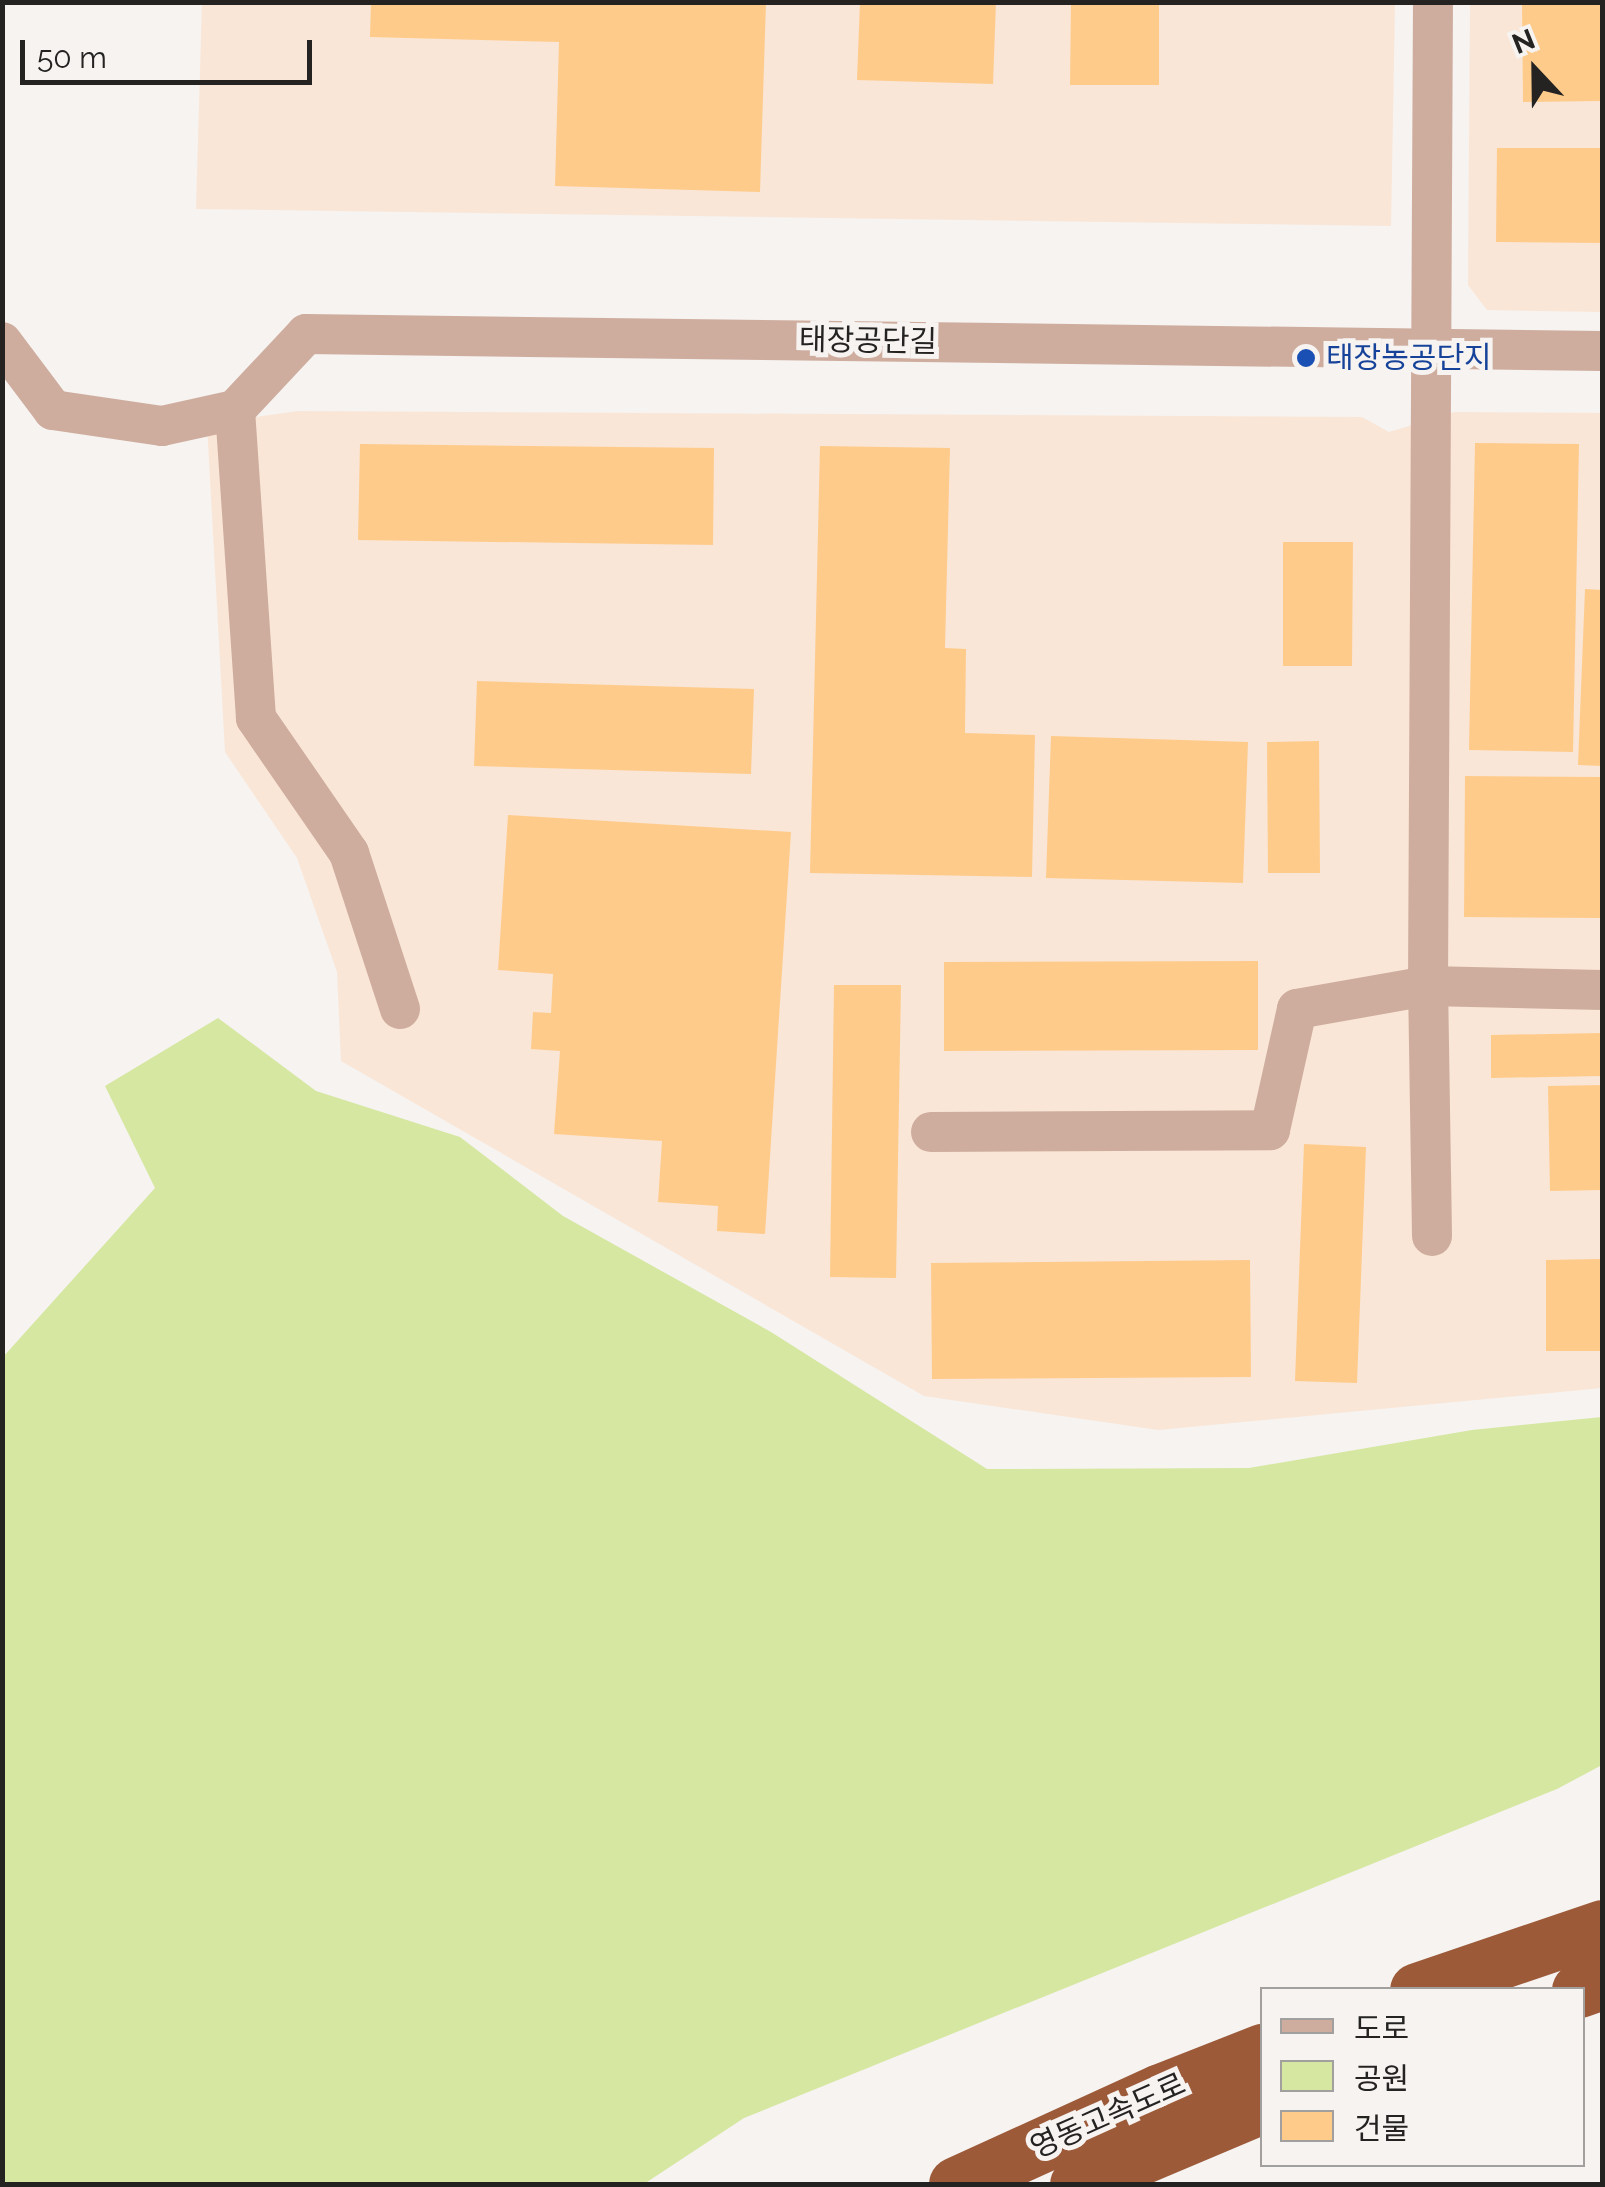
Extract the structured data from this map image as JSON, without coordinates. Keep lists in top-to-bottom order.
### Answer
{
  "streets": {
    "highway": ["영동고속도로"],
    "street": ["태장공단길"]
  },
  "places": ["태장농공단지"],
  "legend": ["도로", "공원", "건물"],
  "scale_bar": "50 m",
  "north": "top"
}
